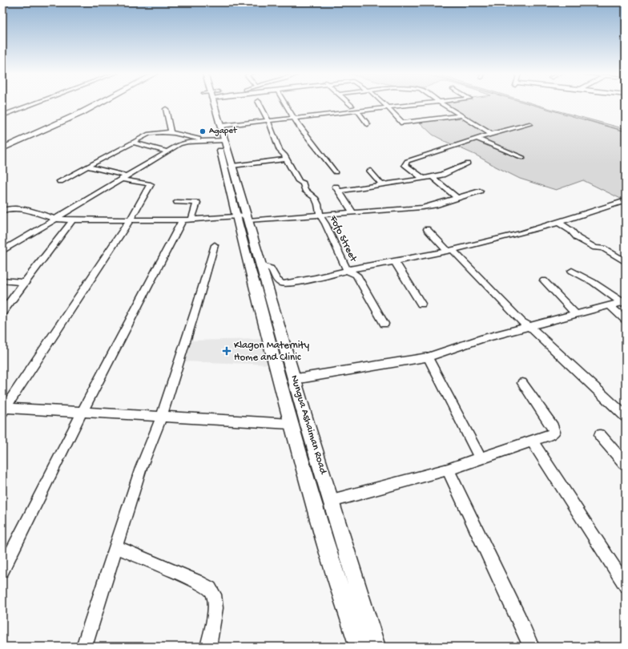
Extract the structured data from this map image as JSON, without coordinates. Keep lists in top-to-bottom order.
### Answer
{
  "streets": {
    "main road": ["Nungua Ashaiman Road"],
    "street": ["Fofo Street"]
  },
  "places": {
    "other": ["Agapet"],
    "health": ["Klagon Maternity Home and Clinic"]
  }
}
